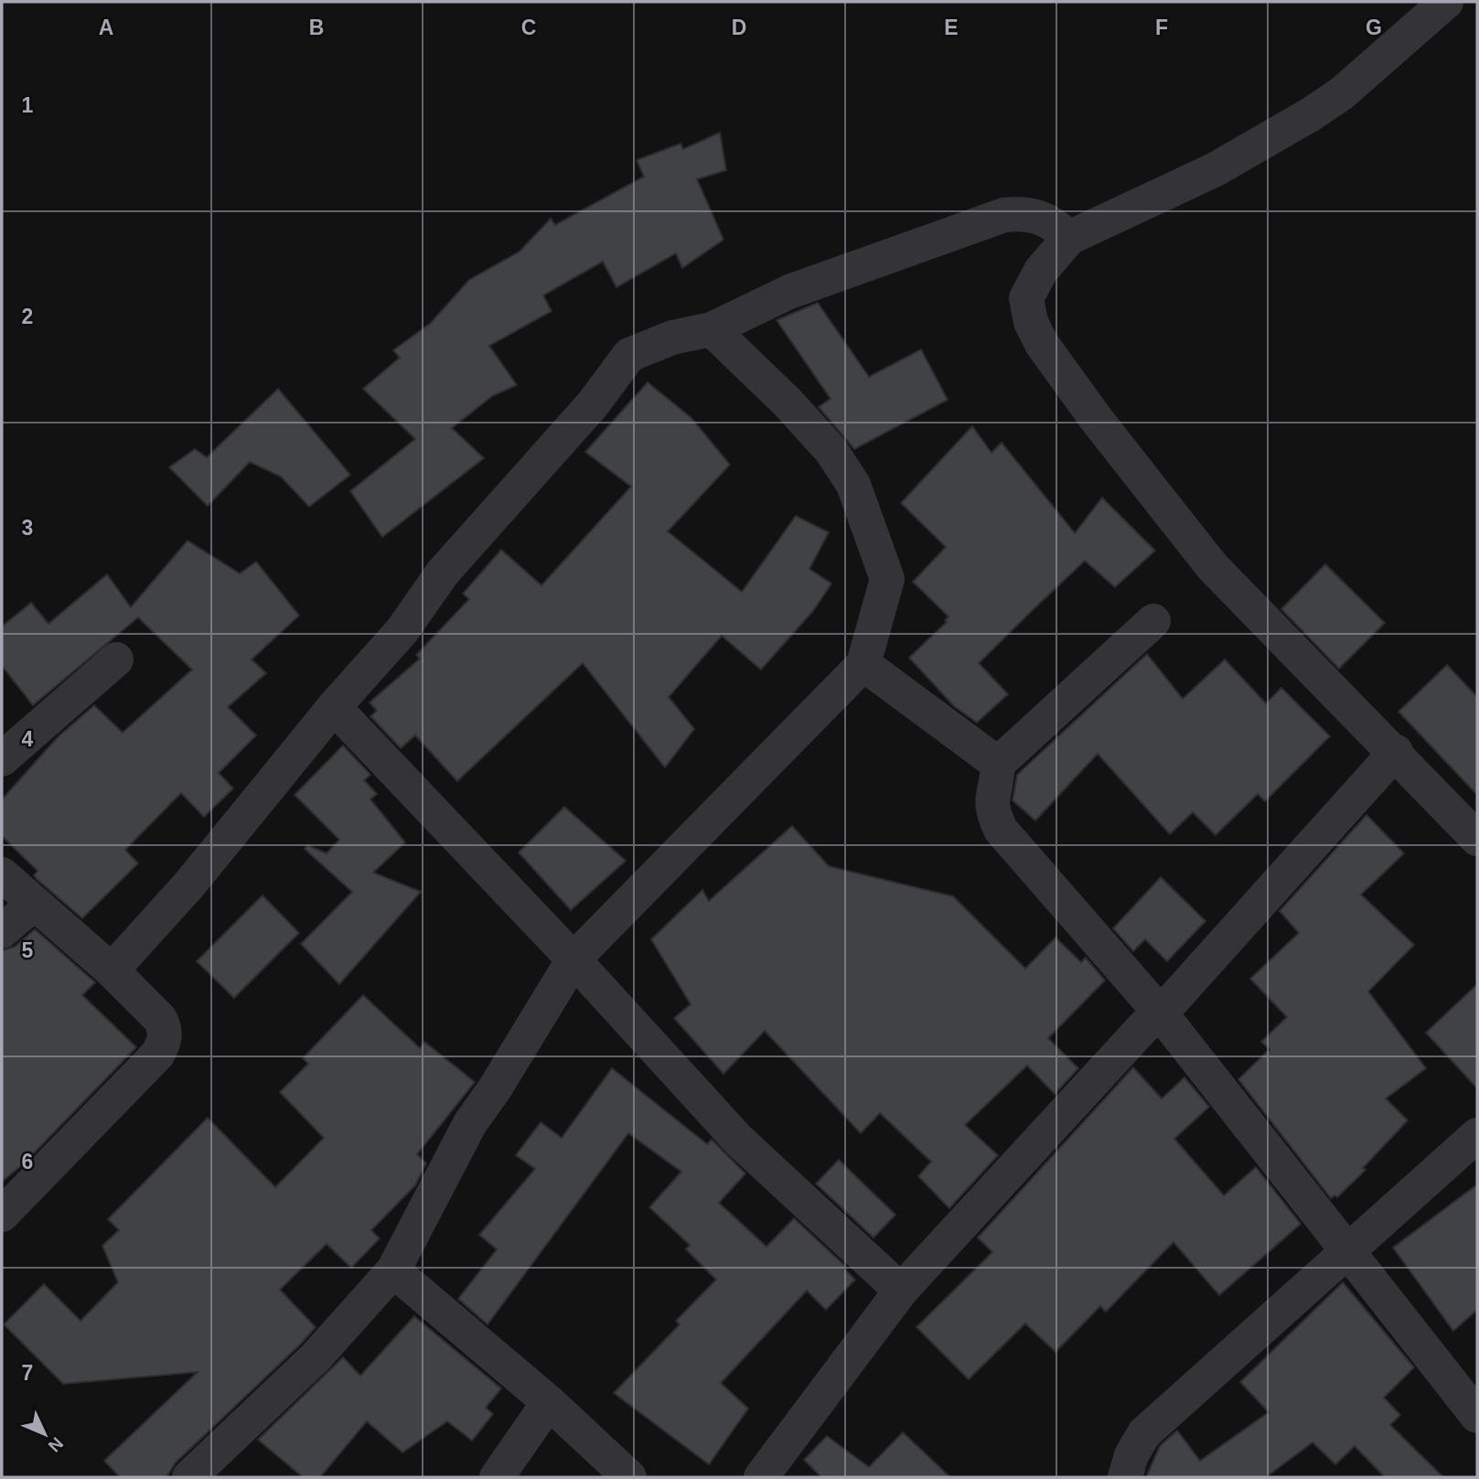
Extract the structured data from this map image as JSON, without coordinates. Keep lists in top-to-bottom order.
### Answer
{
  "north": "bottom right",
  "grid": {
    "columns": [
      "A",
      "B",
      "C",
      "D",
      "E",
      "F",
      "G"
    ],
    "rows": [
      "1",
      "2",
      "3",
      "4",
      "5",
      "6",
      "7"
    ]
  }
}
